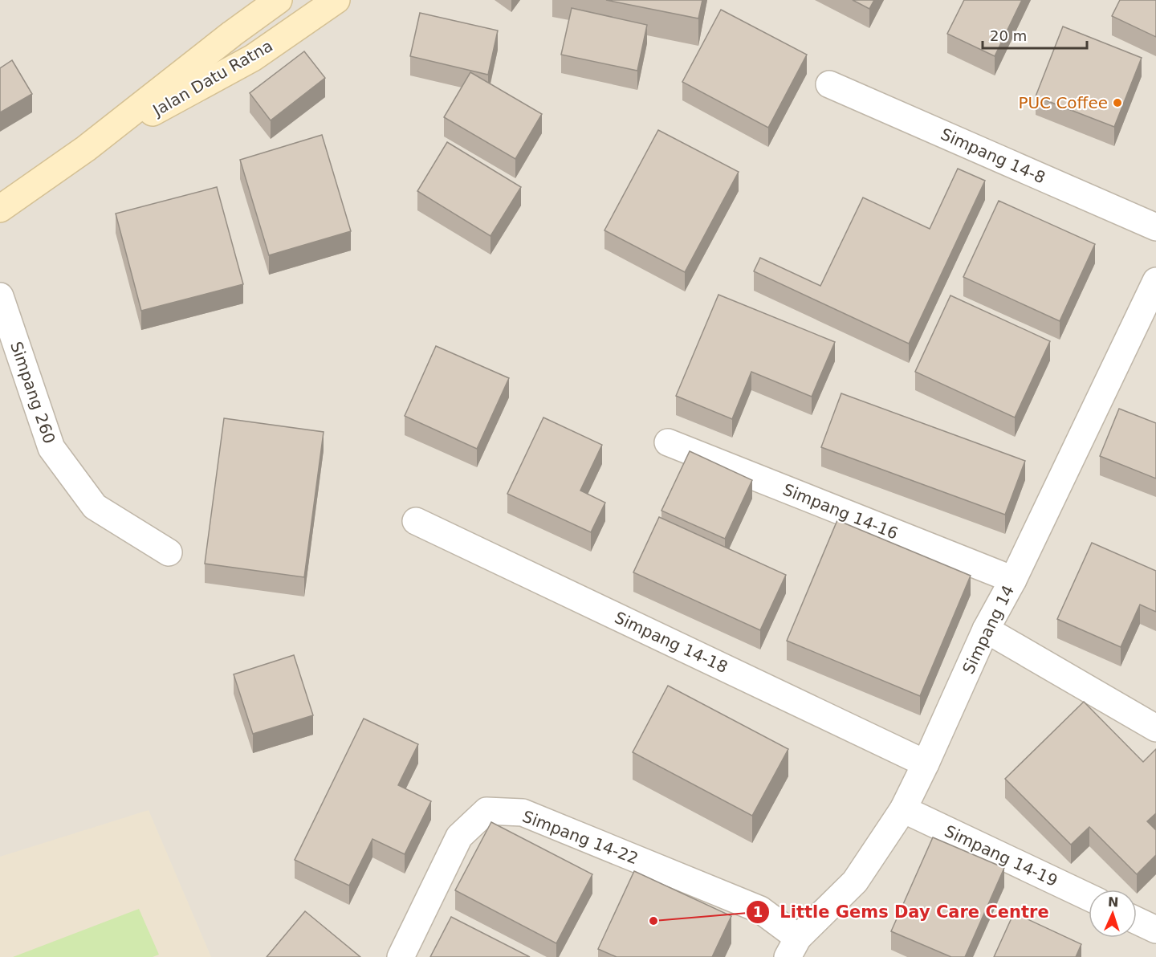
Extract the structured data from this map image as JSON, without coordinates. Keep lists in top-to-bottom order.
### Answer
{
  "streets": {
    "main road": ["Jalan Datu Ratna"],
    "street": [
      "Simpang 14-8",
      "Simpang 260",
      "Simpang 14-16",
      "Simpang 14",
      "Simpang 14-18",
      "Simpang 14-22",
      "Simpang 14-19"
    ]
  },
  "crossings": [
    ["Simpang 14-16", "Simpang 14"],
    ["Simpang 14", "Simpang 14-18"],
    ["Simpang 14", "Simpang 14-22"],
    ["Simpang 14", "Simpang 14-19"]
  ],
  "places": ["PUC Coffee", "Little Gems Day Care Centre"],
  "scale_bar": "20 m",
  "north": "top"
}
